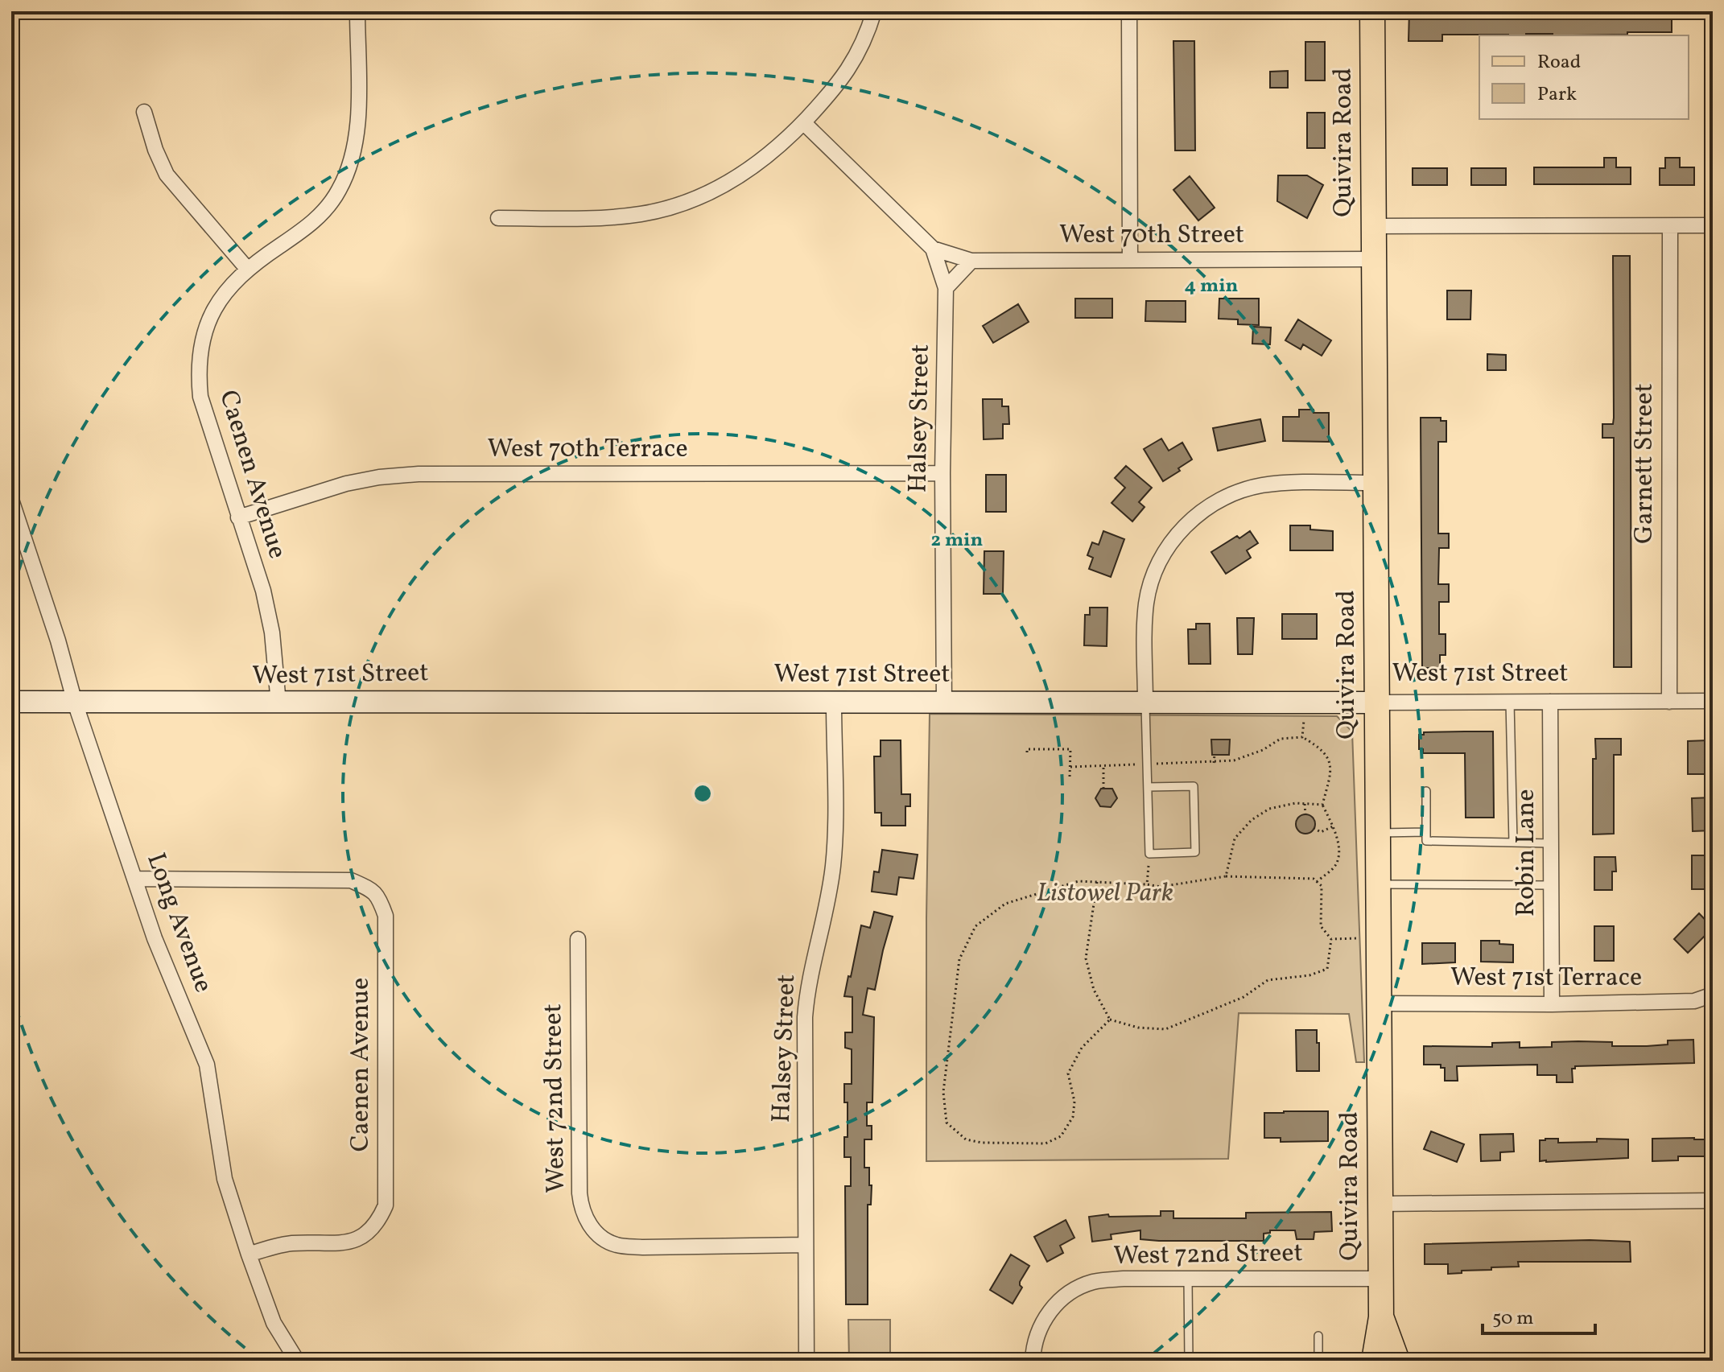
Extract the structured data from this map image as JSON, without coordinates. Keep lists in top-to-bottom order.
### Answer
{
  "streets": {
    "main road": ["Quivira Road"],
    "street": [
      "West 70th Street",
      "Halsey Street",
      "West 70th Terrace",
      "Garnett Street",
      "Caenen Avenue",
      "West 71st Street",
      "Robin Lane",
      "Long Avenue",
      "West 71st Terrace",
      "West 72nd Street"
    ]
  },
  "crossings": [
    ["Quivira Road", "West 70th Street"],
    ["Quivira Road", "West 71st Street"],
    ["Quivira Road", "West 71st Terrace"],
    ["Quivira Road", "West 72nd Street"],
    ["West 70th Street", "Halsey Street"],
    ["Halsey Street", "West 70th Terrace"],
    ["Halsey Street", "West 71st Street"],
    ["Halsey Street", "West 72nd Street"],
    ["West 70th Terrace", "Caenen Avenue"],
    ["Garnett Street", "West 71st Street"],
    ["Caenen Avenue", "West 71st Street"],
    ["Caenen Avenue", "Long Avenue"],
    ["West 71st Street", "Robin Lane"],
    ["West 71st Street", "Long Avenue"],
    ["Robin Lane", "West 71st Terrace"]
  ],
  "parks": ["Listowel Park"],
  "legend": ["Road", "Park"],
  "scale_bar": "50 m",
  "rings": ["4 min", "2 min"]
}
